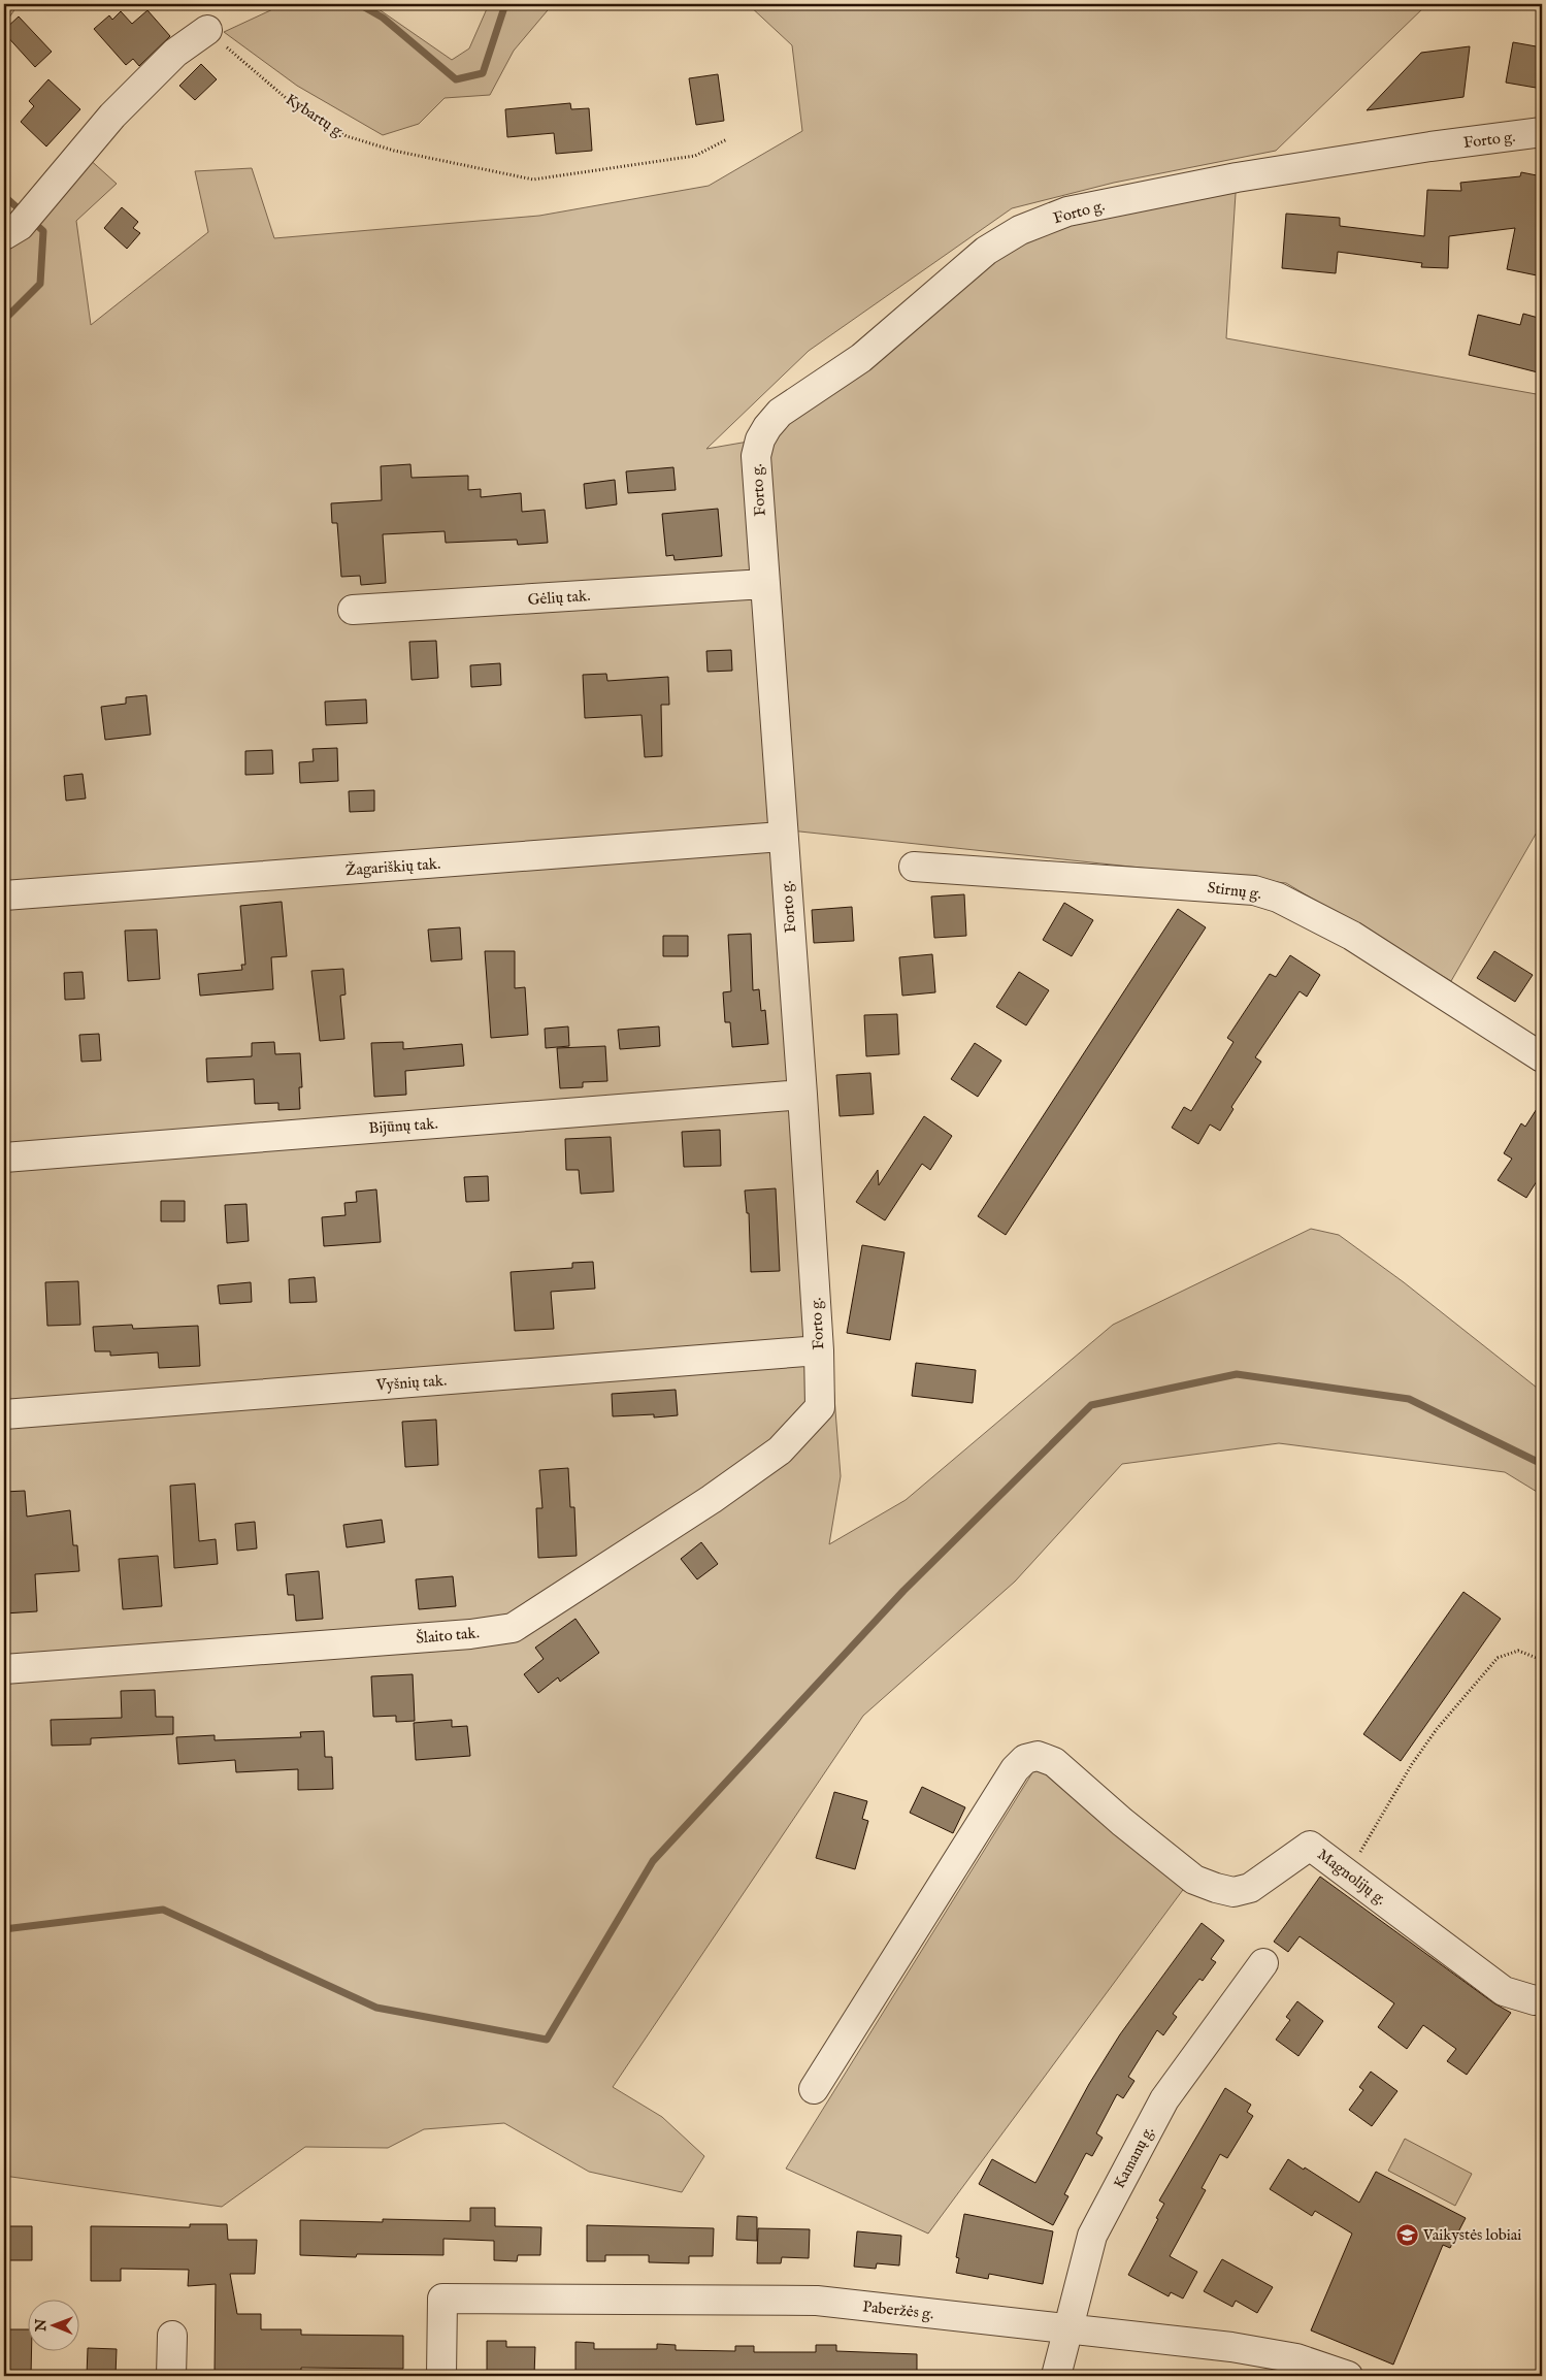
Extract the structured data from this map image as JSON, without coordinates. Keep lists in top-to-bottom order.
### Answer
{
  "streets": {
    "street": [
      "Forto g.",
      "Gėlių tak.",
      "Žagariškių tak.",
      "Stirnų g.",
      "Bijūnų tak.",
      "Vyšnių tak.",
      "Šlaito tak.",
      "Magnolijų g.",
      "Kamanų g.",
      "Paberžės g."
    ],
    "path": ["Kybartų g."]
  },
  "crossings": [
    ["Forto g.", "Gėlių tak."],
    ["Forto g.", "Žagariškių tak."],
    ["Forto g.", "Bijūnų tak."],
    ["Forto g.", "Vyšnių tak."],
    ["Forto g.", "Šlaito tak."],
    ["Kamanų g.", "Paberžės g."]
  ],
  "places": {
    "school or university": ["Vaikystės lobiai"]
  },
  "north": "left"
}
